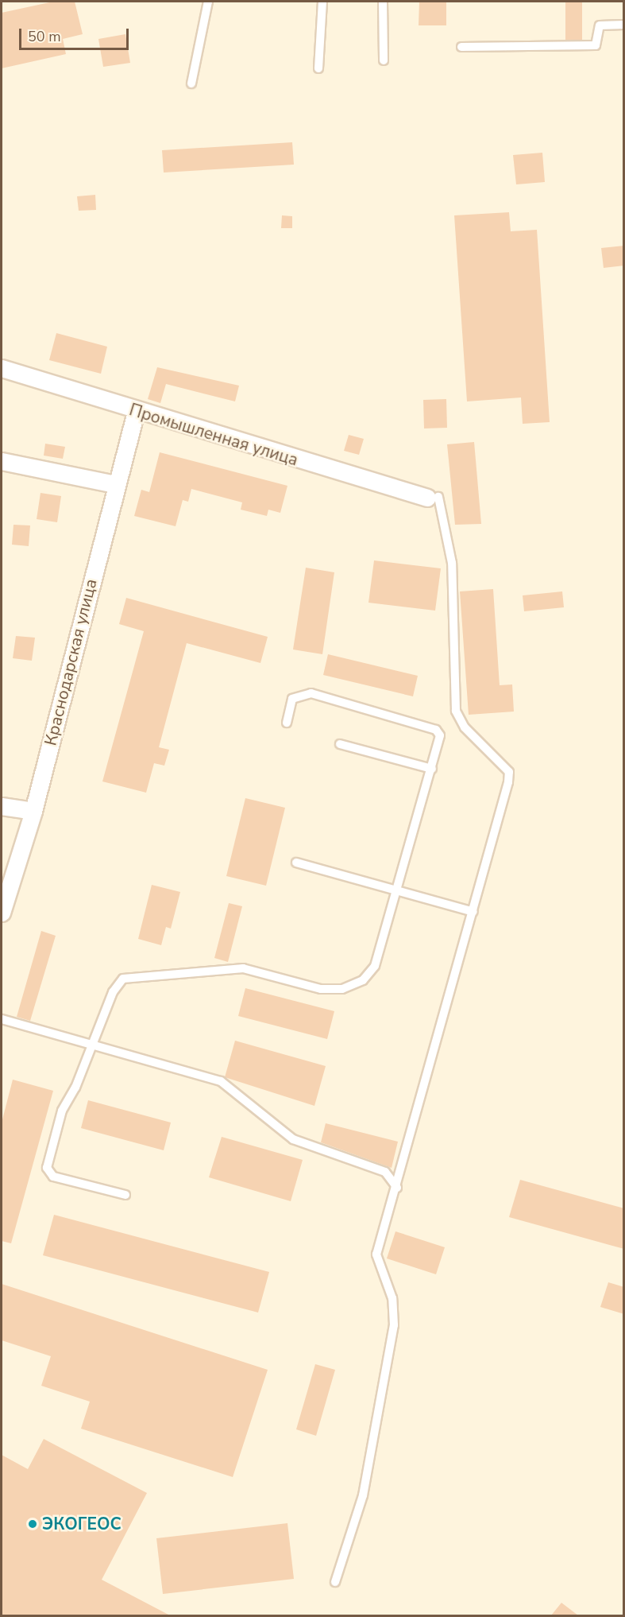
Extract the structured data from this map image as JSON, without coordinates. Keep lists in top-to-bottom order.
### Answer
{
  "streets": {
    "street": ["Промышленная улица", "Краснодарская улица"]
  },
  "crossings": [
    ["Промышленная улица", "Краснодарская улица"]
  ],
  "places": ["ЭКОГЕОС"],
  "scale_bar": "50 m"
}
